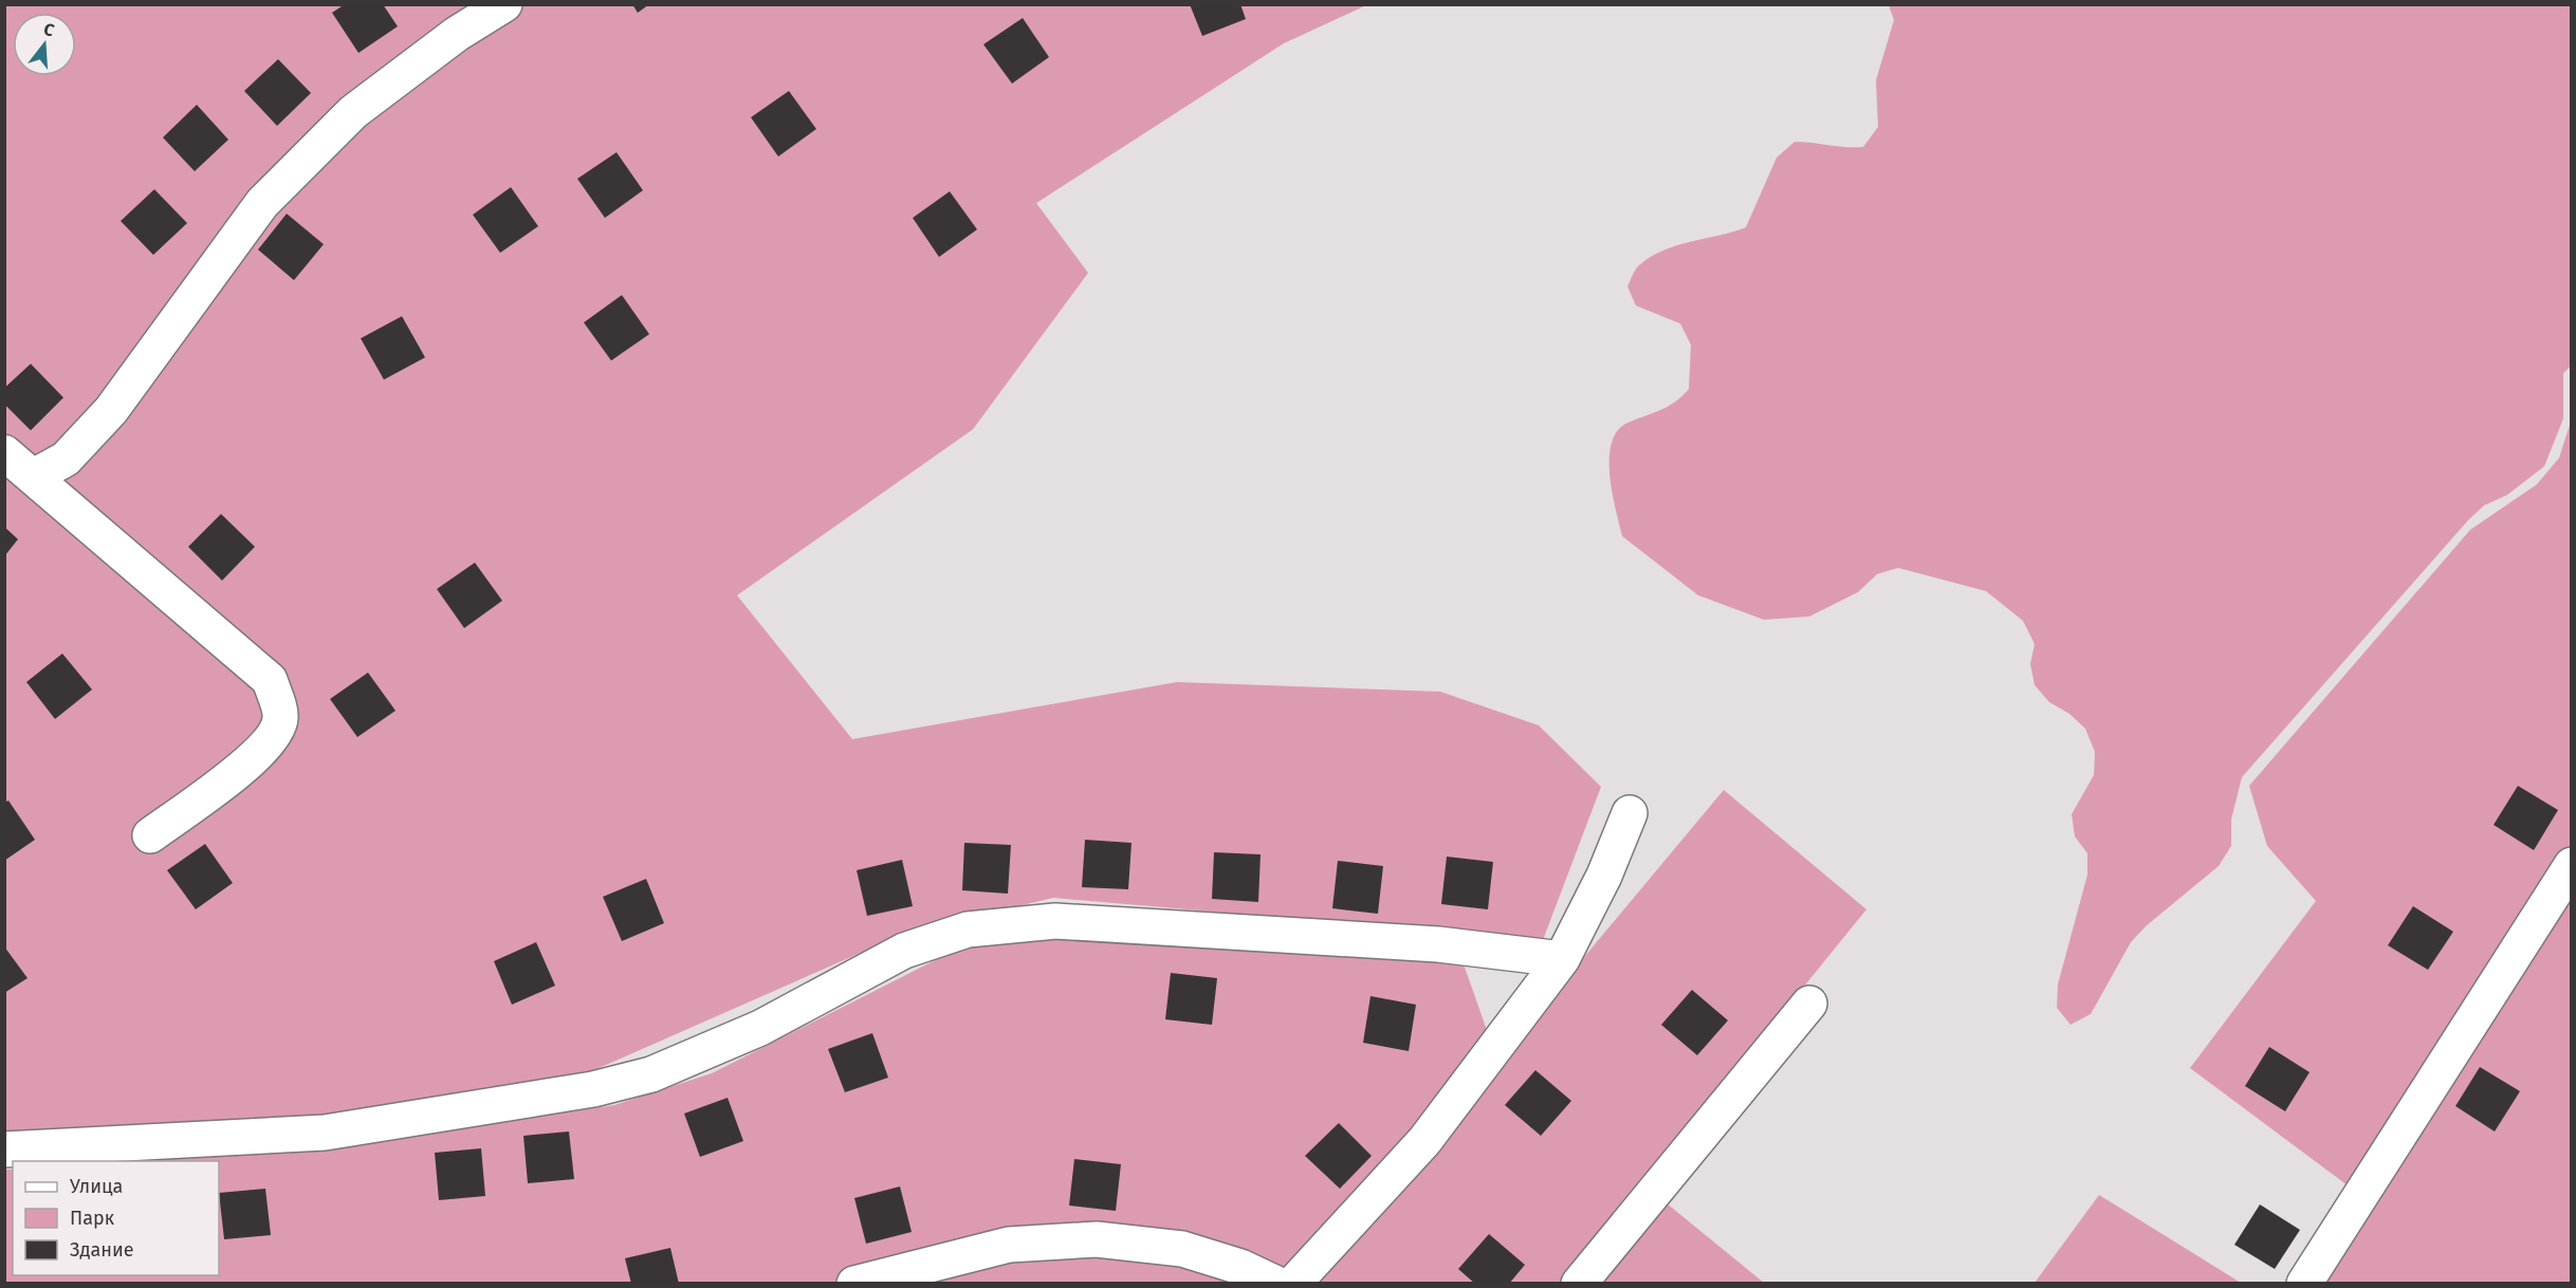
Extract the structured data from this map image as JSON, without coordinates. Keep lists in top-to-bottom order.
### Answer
{
  "legend": ["Улица", "Парк", "Здание"],
  "north": "top"
}
